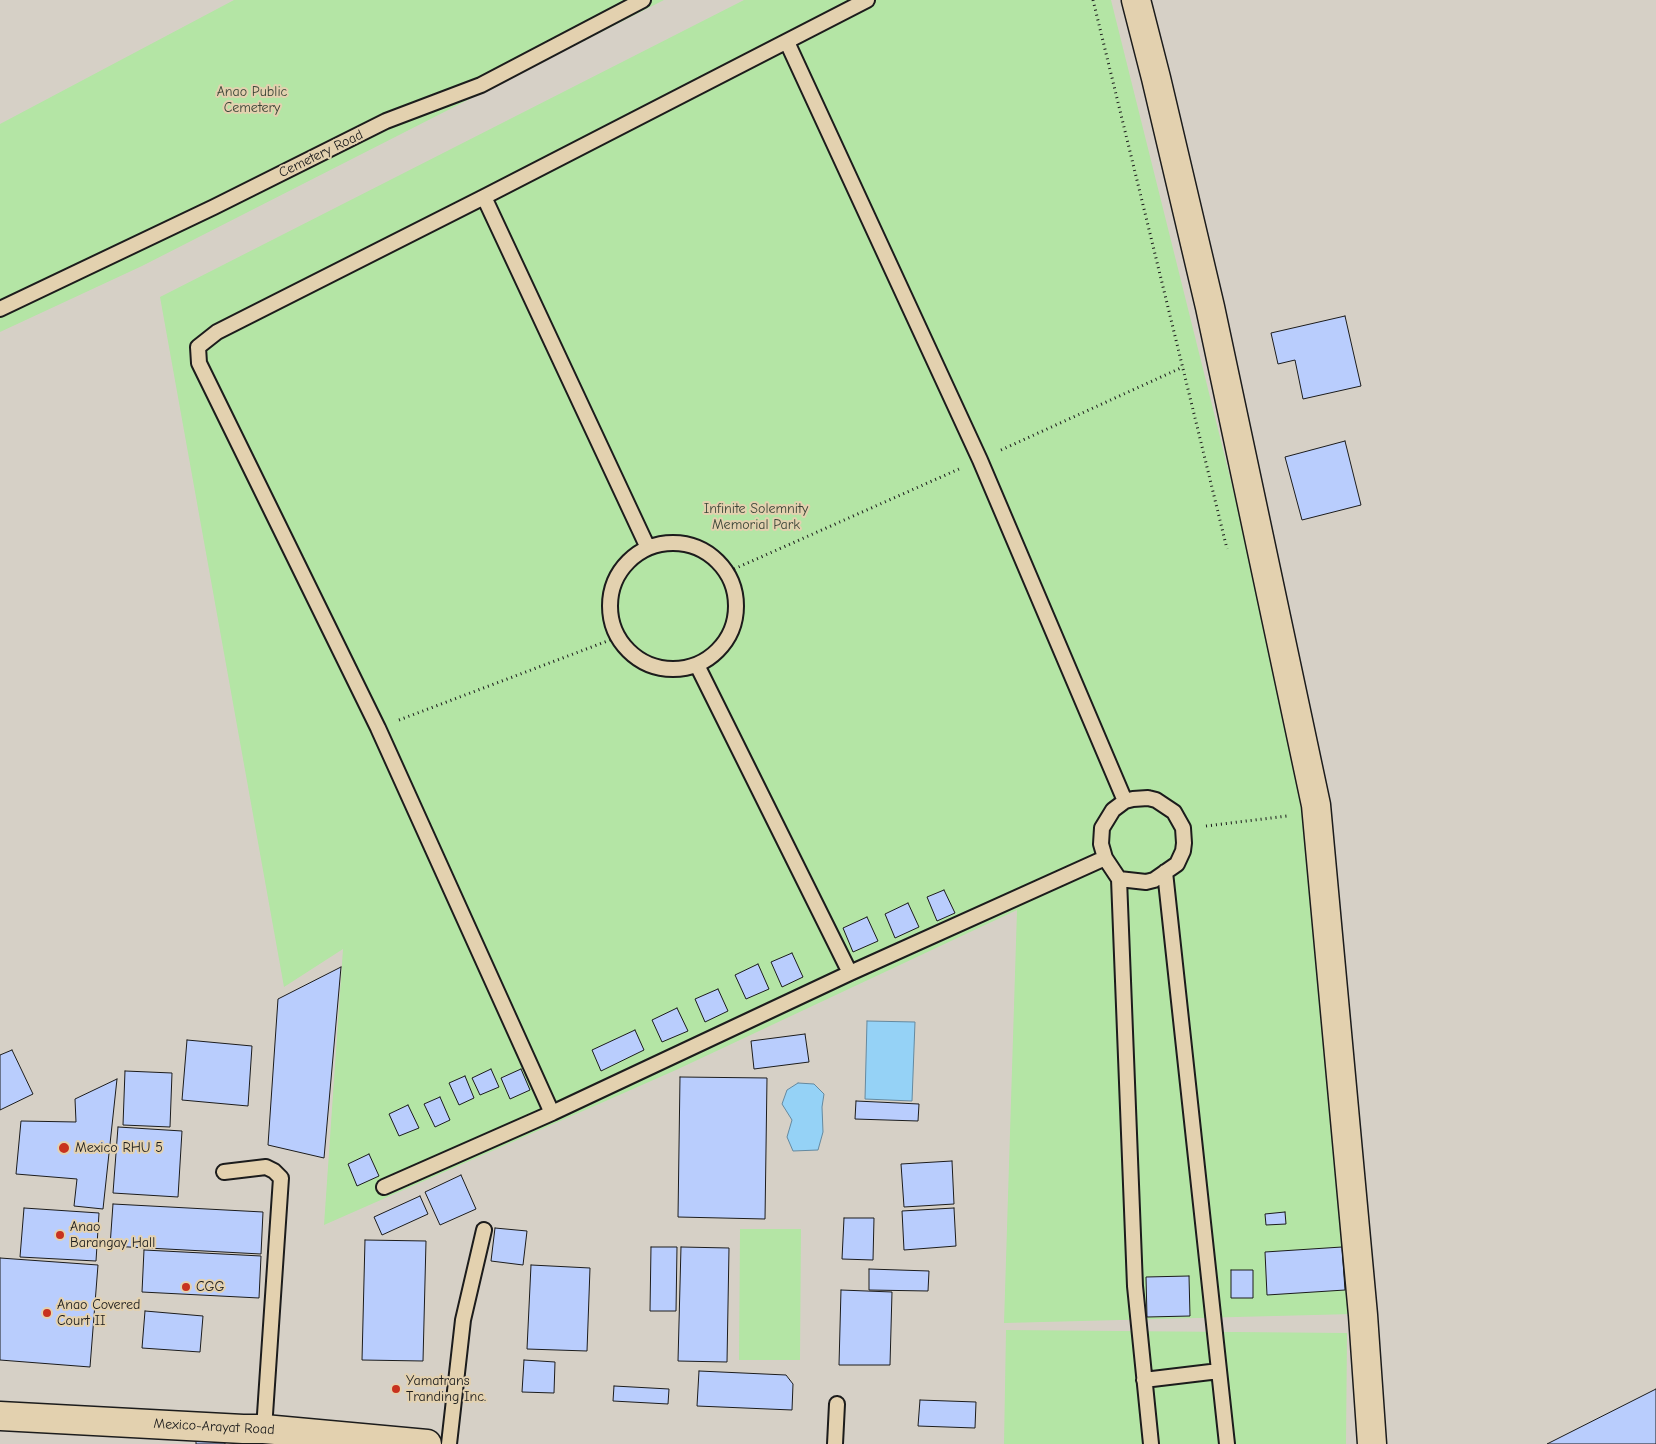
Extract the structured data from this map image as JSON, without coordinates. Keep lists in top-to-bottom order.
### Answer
{
  "streets": {
    "street": ["Mexico-Arayat Road"],
    "lane": ["Cemetery Road"]
  },
  "parks": ["Anao Public Cemetery", "Infinite Solemnity Memorial Park"],
  "places": [
    "Mexico RHU 5",
    "Anao Barangay Hall",
    "CGG",
    "Anao Covered Court II",
    "Yamatrans Tranding Inc."
  ]
}
